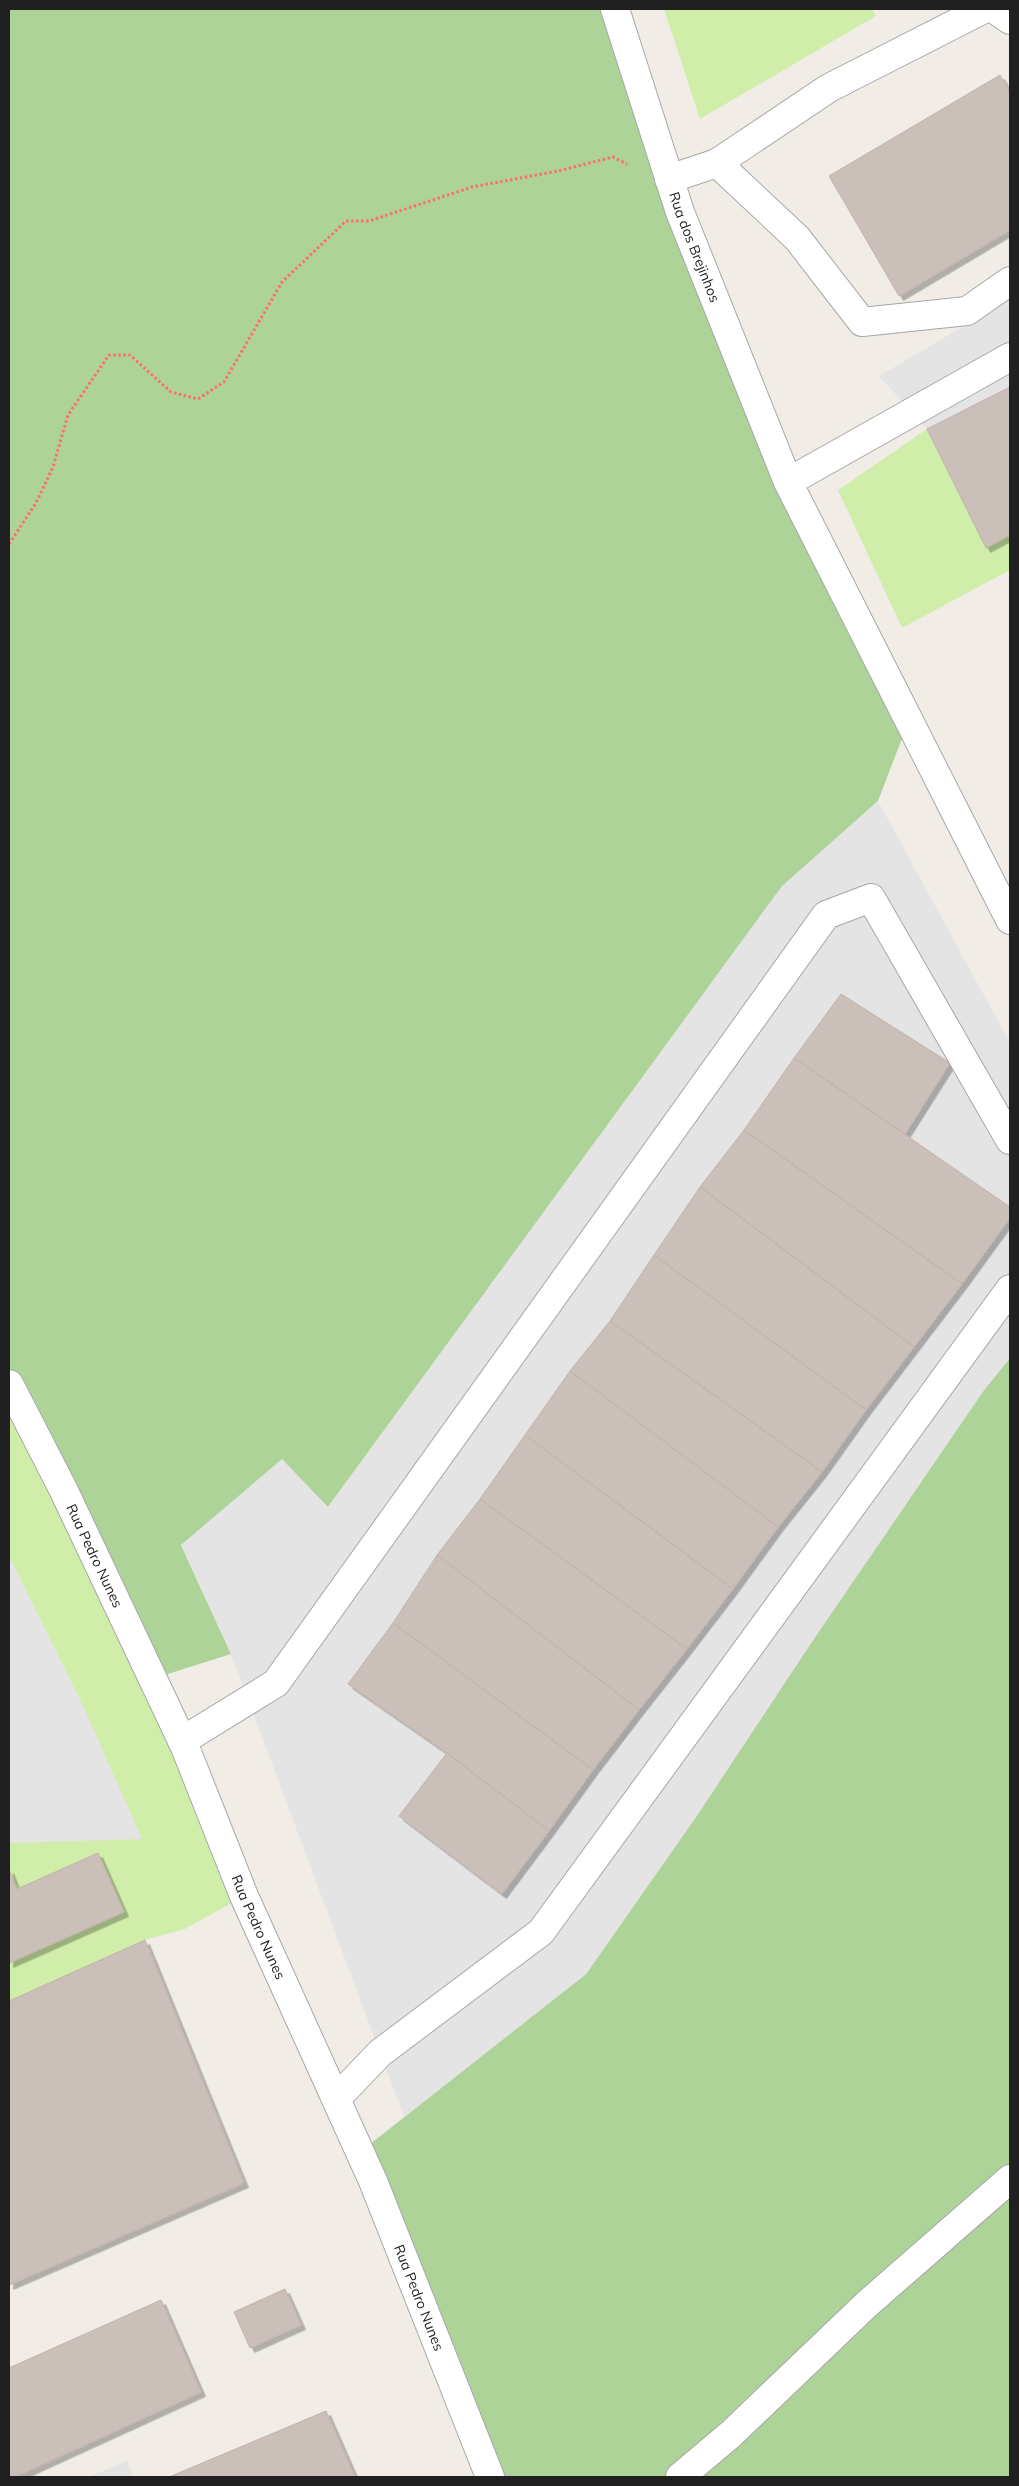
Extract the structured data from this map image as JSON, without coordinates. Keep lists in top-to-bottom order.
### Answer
{
  "streets": {
    "street": ["Rua dos Brejinhos", "Rua Pedro Nunes"]
  }
}
